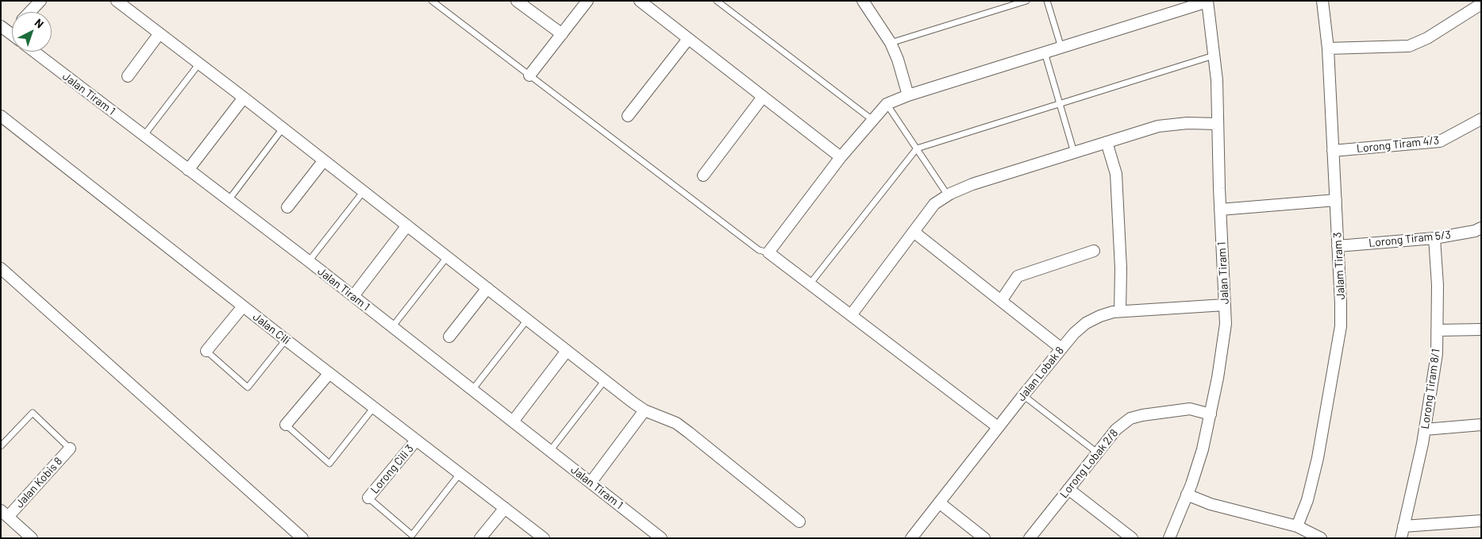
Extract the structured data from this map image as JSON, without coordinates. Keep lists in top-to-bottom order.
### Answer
{
  "streets": {
    "street": [
      "Jalan Tiram 1",
      "Lorong Tiram 4/3",
      "Lorong Tiram 5/3",
      "Jalam Tiram 3",
      "Jalan Cili",
      "Jalan Lobak 8",
      "Lorong Tiram 8/1",
      "Lorong Lobak 2/8",
      "Lorong Cili 3",
      "Jalan Kobis 8"
    ]
  },
  "crossings": [
    ["Jalan Tiram 1", "Jalan Lobak 8"],
    ["Jalan Tiram 1", "Lorong Lobak 2/8"],
    ["Lorong Tiram 4/3", "Jalam Tiram 3"],
    ["Lorong Tiram 5/3", "Jalam Tiram 3"],
    ["Lorong Tiram 5/3", "Lorong Tiram 8/1"],
    ["Jalan Cili", "Lorong Cili 3"]
  ],
  "north": "top right"
}
